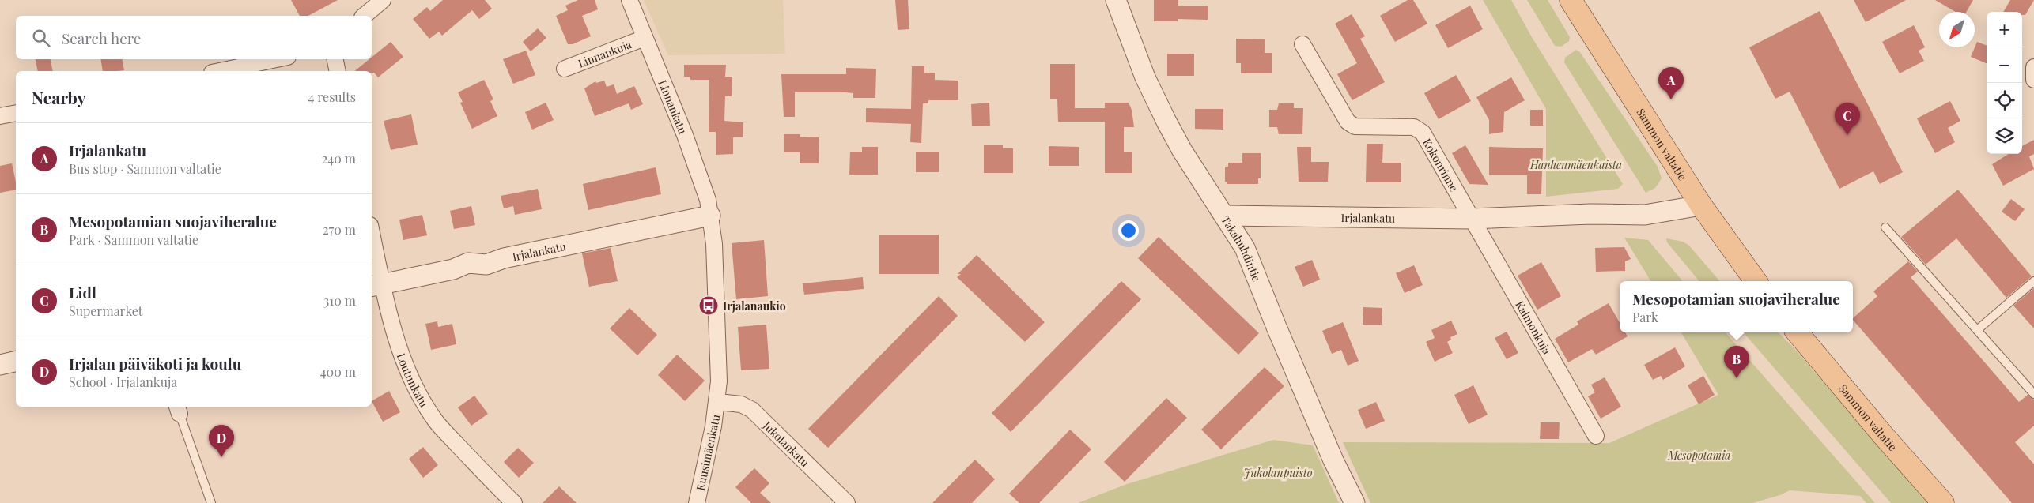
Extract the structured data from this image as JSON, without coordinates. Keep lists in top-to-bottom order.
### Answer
{
  "streets": {
    "main road": ["Sammon valtatie"],
    "street": [
      "Linnankuja",
      "Linnankatu",
      "Kokonrinne",
      "Irjalankatu",
      "Takahuhdintie",
      "Kalmonkuja",
      "Loutunkatu",
      "Jukolankatu",
      "Kuusimäenkatu"
    ]
  },
  "crossings": [
    ["Linnankuja", "Linnankatu"],
    ["Linnankatu", "Irjalankatu"],
    ["Sammon valtatie", "Irjalankatu"],
    ["Kokonrinne", "Irjalankatu"],
    ["Kokonrinne", "Kalmonkuja"],
    ["Irjalankatu", "Takahuhdintie"],
    ["Irjalankatu", "Kalmonkuja"],
    ["Irjalankatu", "Loutunkatu"],
    ["Jukolankatu", "Kuusimäenkatu"]
  ],
  "parks": ["Hanhenmäenkaista", "Mesopotamia", "Jukolanpuisto"],
  "places": {
    "bus stop": ["Irjalanaukio"]
  },
  "north": "bottom left",
  "page": {
    "map_buttons": ["+", "−"],
    "search": "Search here",
    "pins": [
      "A",
      "C",
      "B",
      "D"
    ],
    "heading": ["Nearby", "4 results"],
    "list": [
      {
        "mark": "A",
        "name": "Irjalankatu",
        "note": "Bus stop · Sammon valtatie",
        "value": "240 m"
      },
      {
        "mark": "B",
        "name": "Mesopotamian suojaviheralue",
        "note": "Park · Sammon valtatie",
        "value": "270 m"
      },
      {
        "mark": "C",
        "name": "Lidl",
        "note": "Supermarket",
        "value": "310 m"
      },
      {
        "mark": "D",
        "name": "Irjalan päiväkoti ja koulu",
        "note": "School · Irjalankuja",
        "value": "400 m"
      }
    ],
    "popup": ["Mesopotamian suojaviheralue", "Park"]
  }
}
